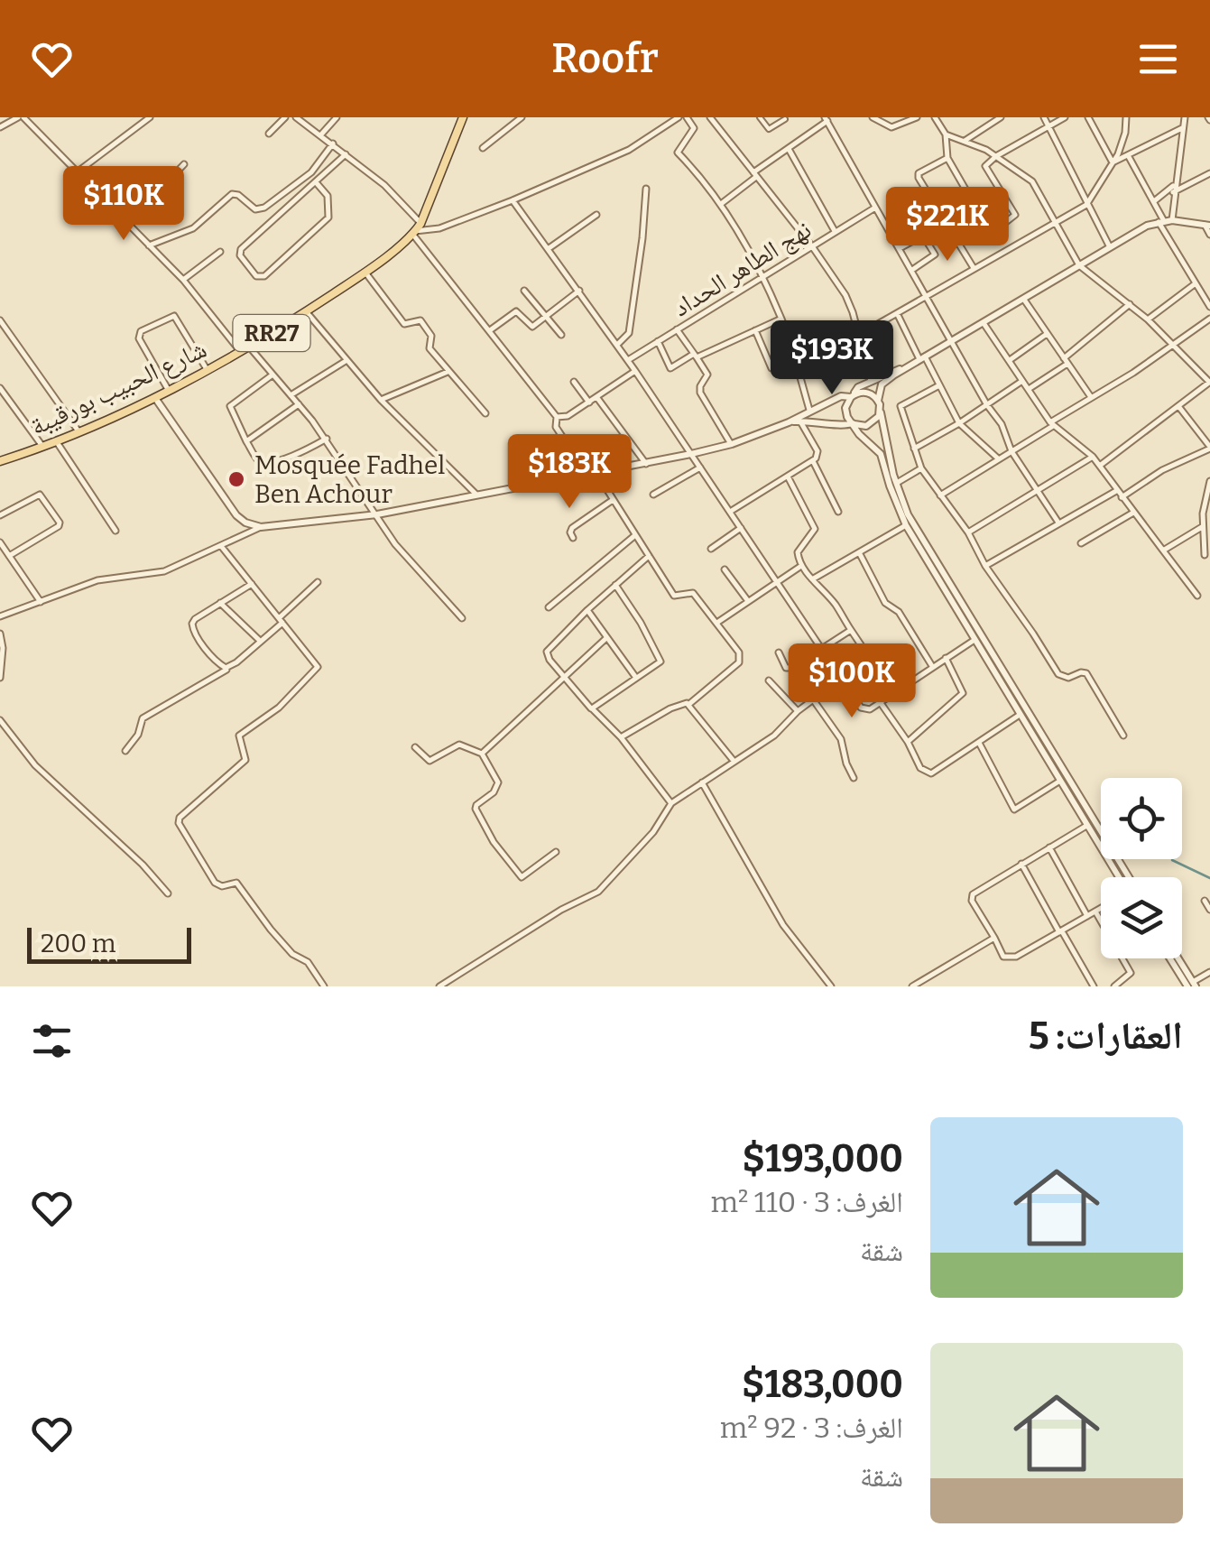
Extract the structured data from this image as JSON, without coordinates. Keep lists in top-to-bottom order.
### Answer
{
  "streets": {
    "main road": ["RR27", "شارع الحبيب بورقيبة"],
    "street": ["نهج الطاهر الحداد"]
  },
  "places": ["Mosquée Fadhel Ben Achour"],
  "scale_bar": "200 m",
  "page": {
    "header": "Roofr",
    "price": [
      "$110K",
      "$221K",
      "$193K",
      "$183K",
      "$100K"
    ],
    "scale": "200 m",
    "heading": "العقارات: 5",
    "list": [
      {
        "name": "$193,000",
        "note": "الغرف: 3 · 110 m² · شقة"
      },
      {
        "name": "$183,000",
        "note": "الغرف: 3 · 92 m² · شقة"
      }
    ]
  }
}
